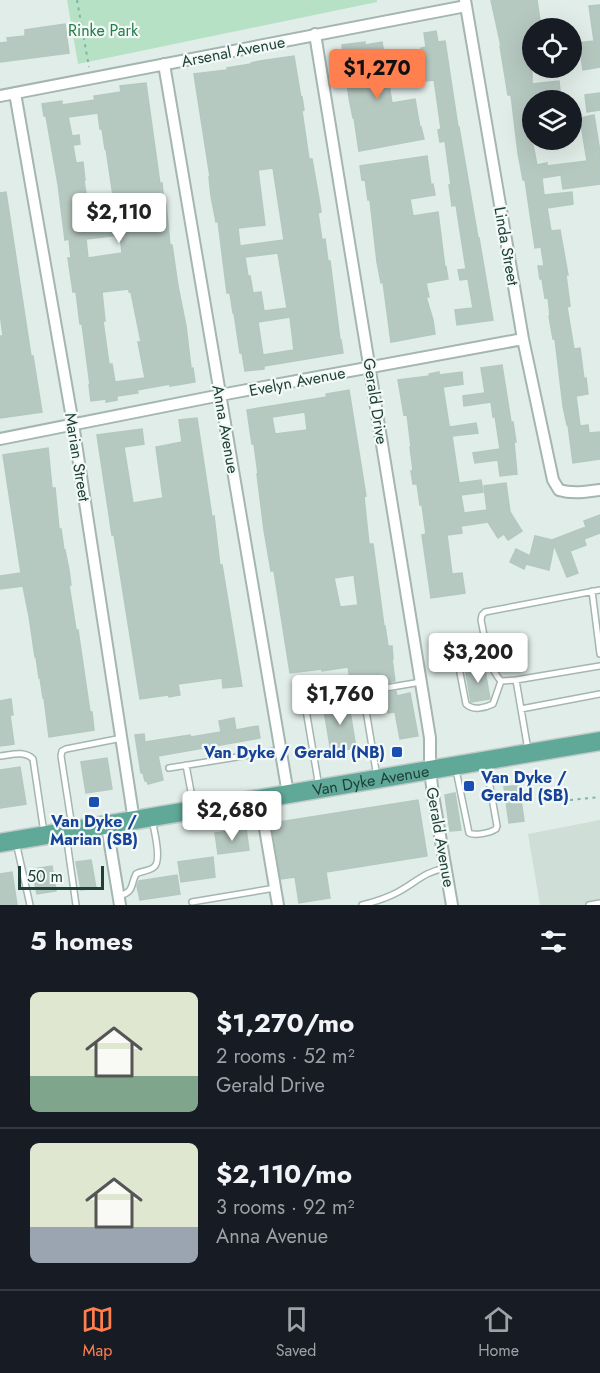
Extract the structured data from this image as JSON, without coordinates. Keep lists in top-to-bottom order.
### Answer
{
  "streets": {
    "main road": ["Van Dyke Avenue"],
    "street": [
      "Arsenal Avenue",
      "Linda Street",
      "Evelyn Avenue",
      "Gerald Drive",
      "Anna Avenue",
      "Marian Street",
      "Gerald Avenue"
    ]
  },
  "crossings": [
    ["Arsenal Avenue", "Linda Street"],
    ["Arsenal Avenue", "Gerald Drive"],
    ["Arsenal Avenue", "Anna Avenue"],
    ["Arsenal Avenue", "Marian Street"],
    ["Linda Street", "Evelyn Avenue"],
    ["Evelyn Avenue", "Gerald Drive"],
    ["Evelyn Avenue", "Anna Avenue"],
    ["Evelyn Avenue", "Marian Street"],
    ["Gerald Drive", "Van Dyke Avenue"],
    ["Gerald Drive", "Gerald Avenue"],
    ["Anna Avenue", "Van Dyke Avenue"],
    ["Marian Street", "Van Dyke Avenue"],
    ["Van Dyke Avenue", "Gerald Avenue"]
  ],
  "parks": ["Rinke Park"],
  "places": {
    "transit": ["Van Dyke / Gerald (NB)", "Van Dyke / Gerald (SB)", "Van Dyke / Marian (SB)"]
  },
  "scale_bar": "50 m",
  "page": {
    "price": [
      "$1,270",
      "$2,110",
      "$3,200",
      "$1,760",
      "$2,680"
    ],
    "scale": "50 m",
    "heading": "5 homes",
    "list": [
      {
        "name": "$1,270/mo",
        "note": "2 rooms · 52 m² · Gerald Drive"
      },
      {
        "name": "$2,110/mo",
        "note": "3 rooms · 92 m² · Anna Avenue"
      }
    ],
    "tabs": ["Map", "Saved", "Home"]
  }
}
